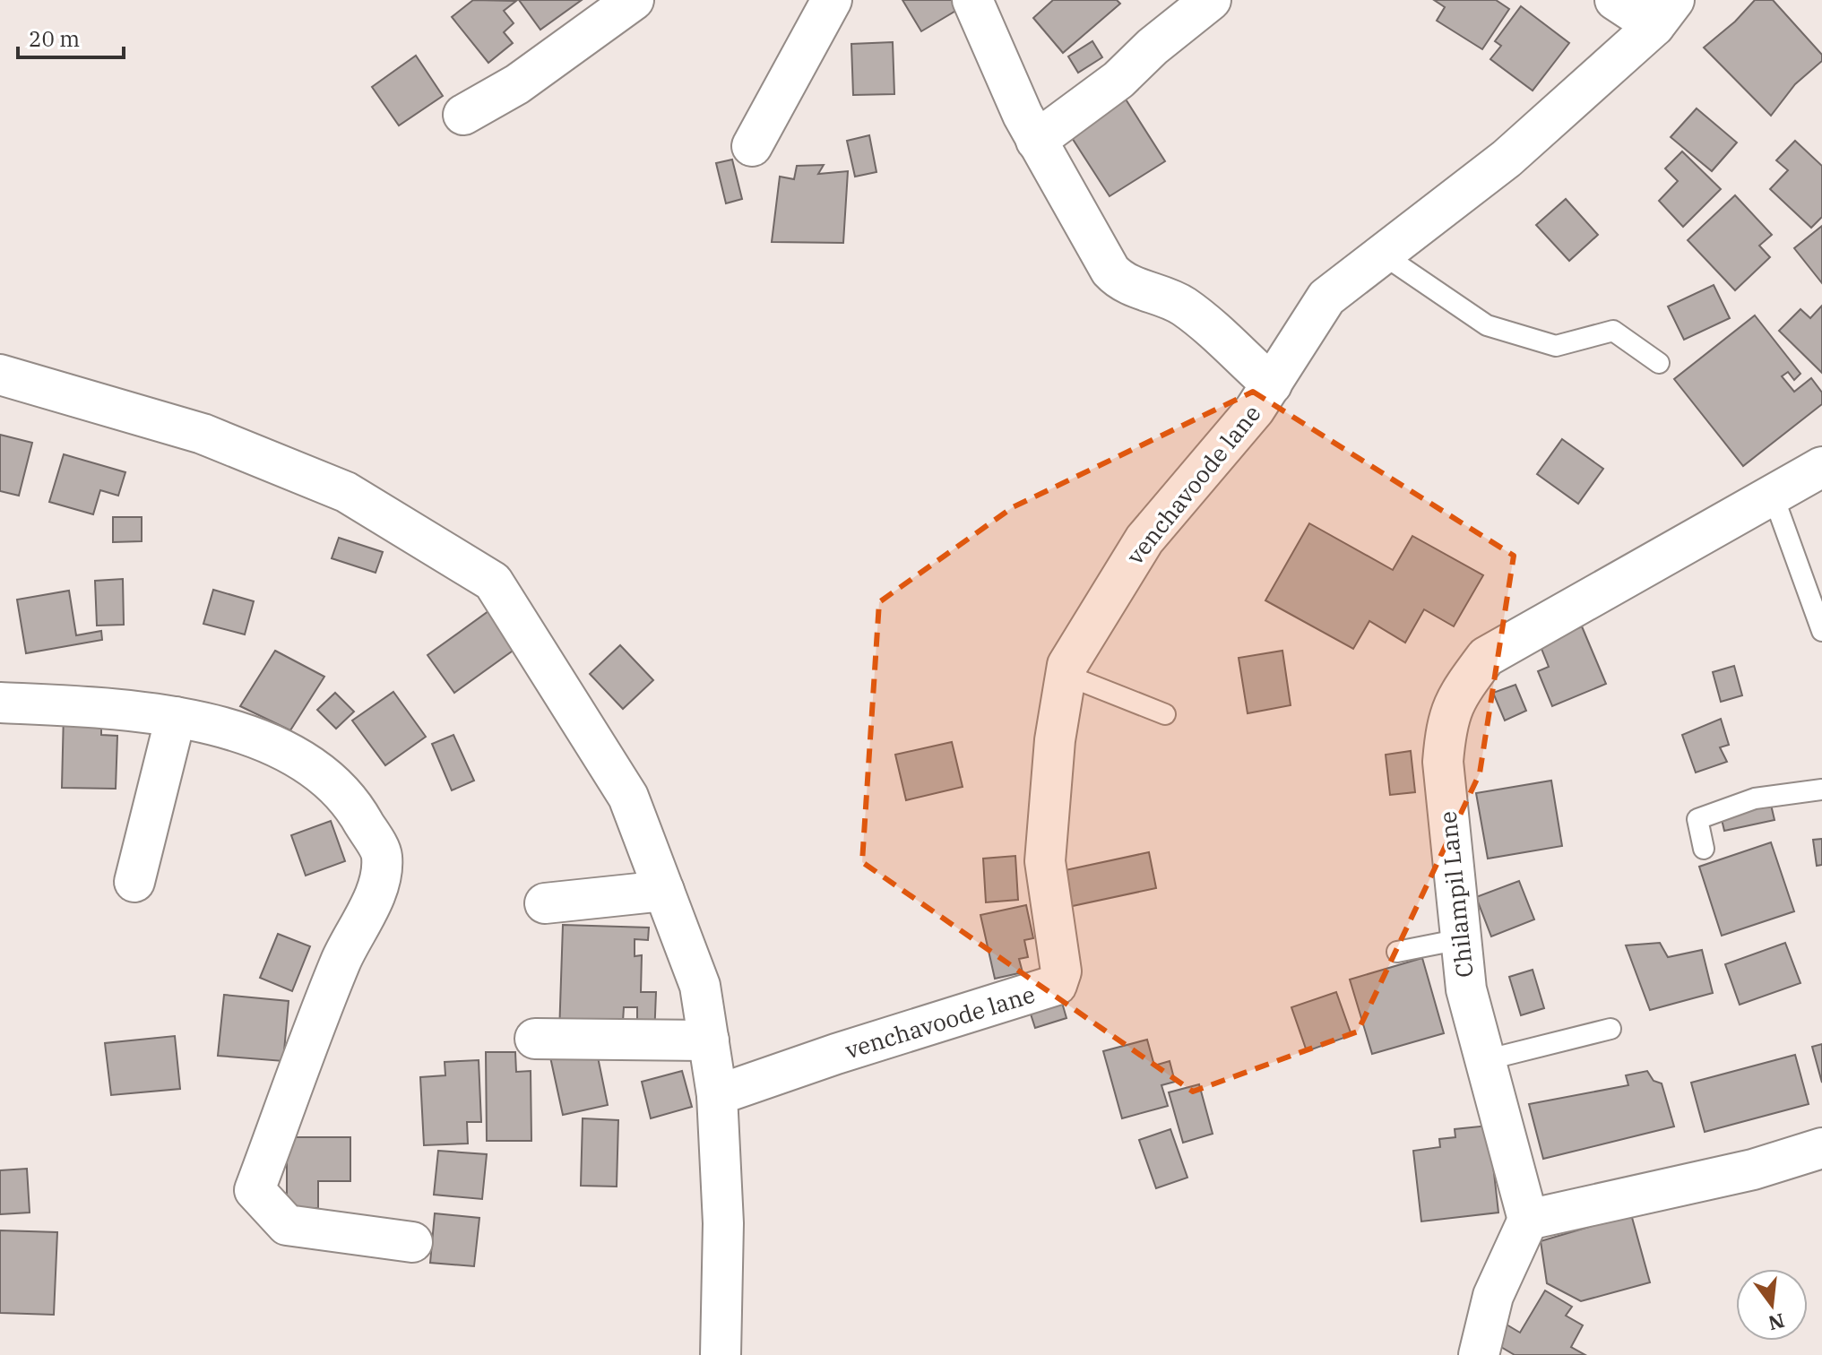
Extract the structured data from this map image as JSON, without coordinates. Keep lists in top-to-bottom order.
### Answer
{
  "streets": {
    "street": ["venchavoode lane", "Chilampil Lane"]
  },
  "scale_bar": "20 m",
  "north": "bottom"
}
